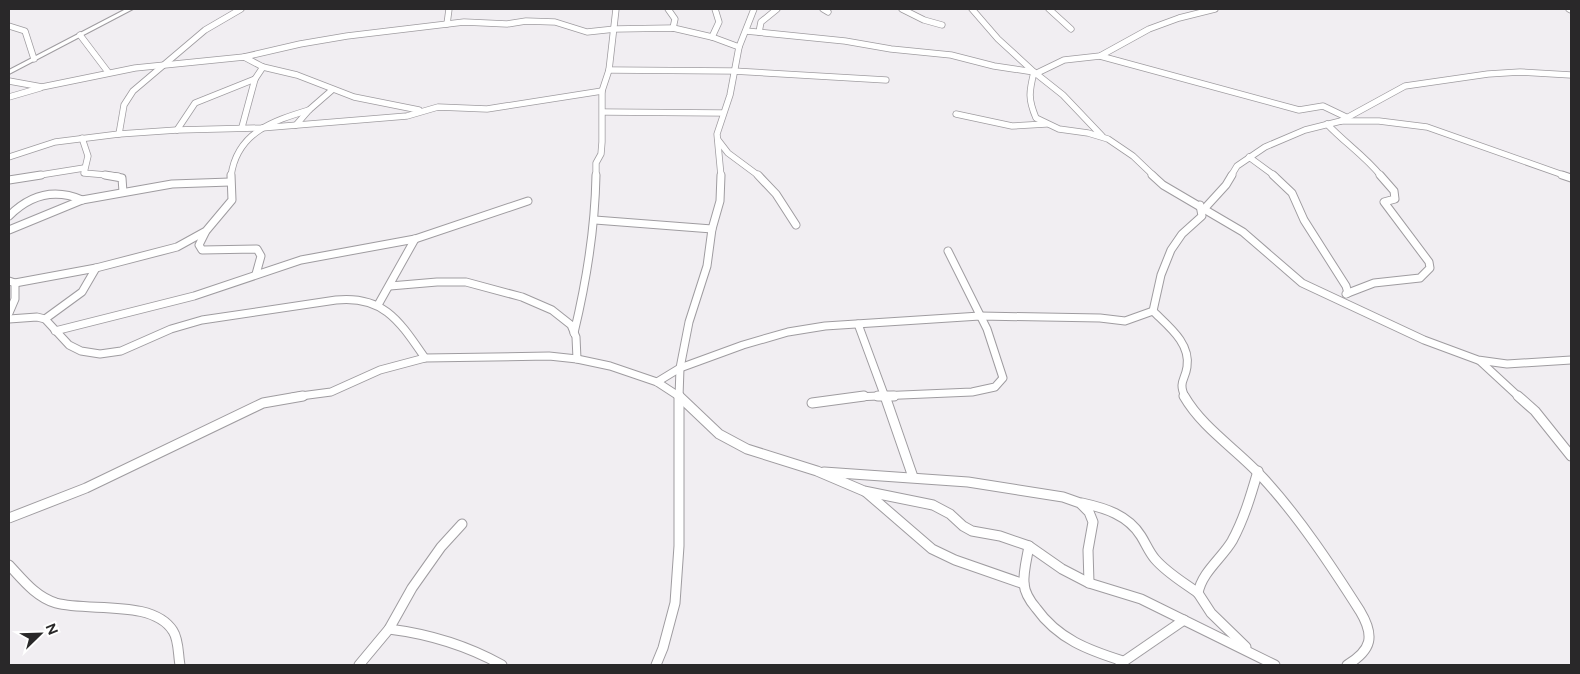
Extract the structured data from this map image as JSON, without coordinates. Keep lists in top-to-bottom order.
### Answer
{
  "north": "top right"
}
